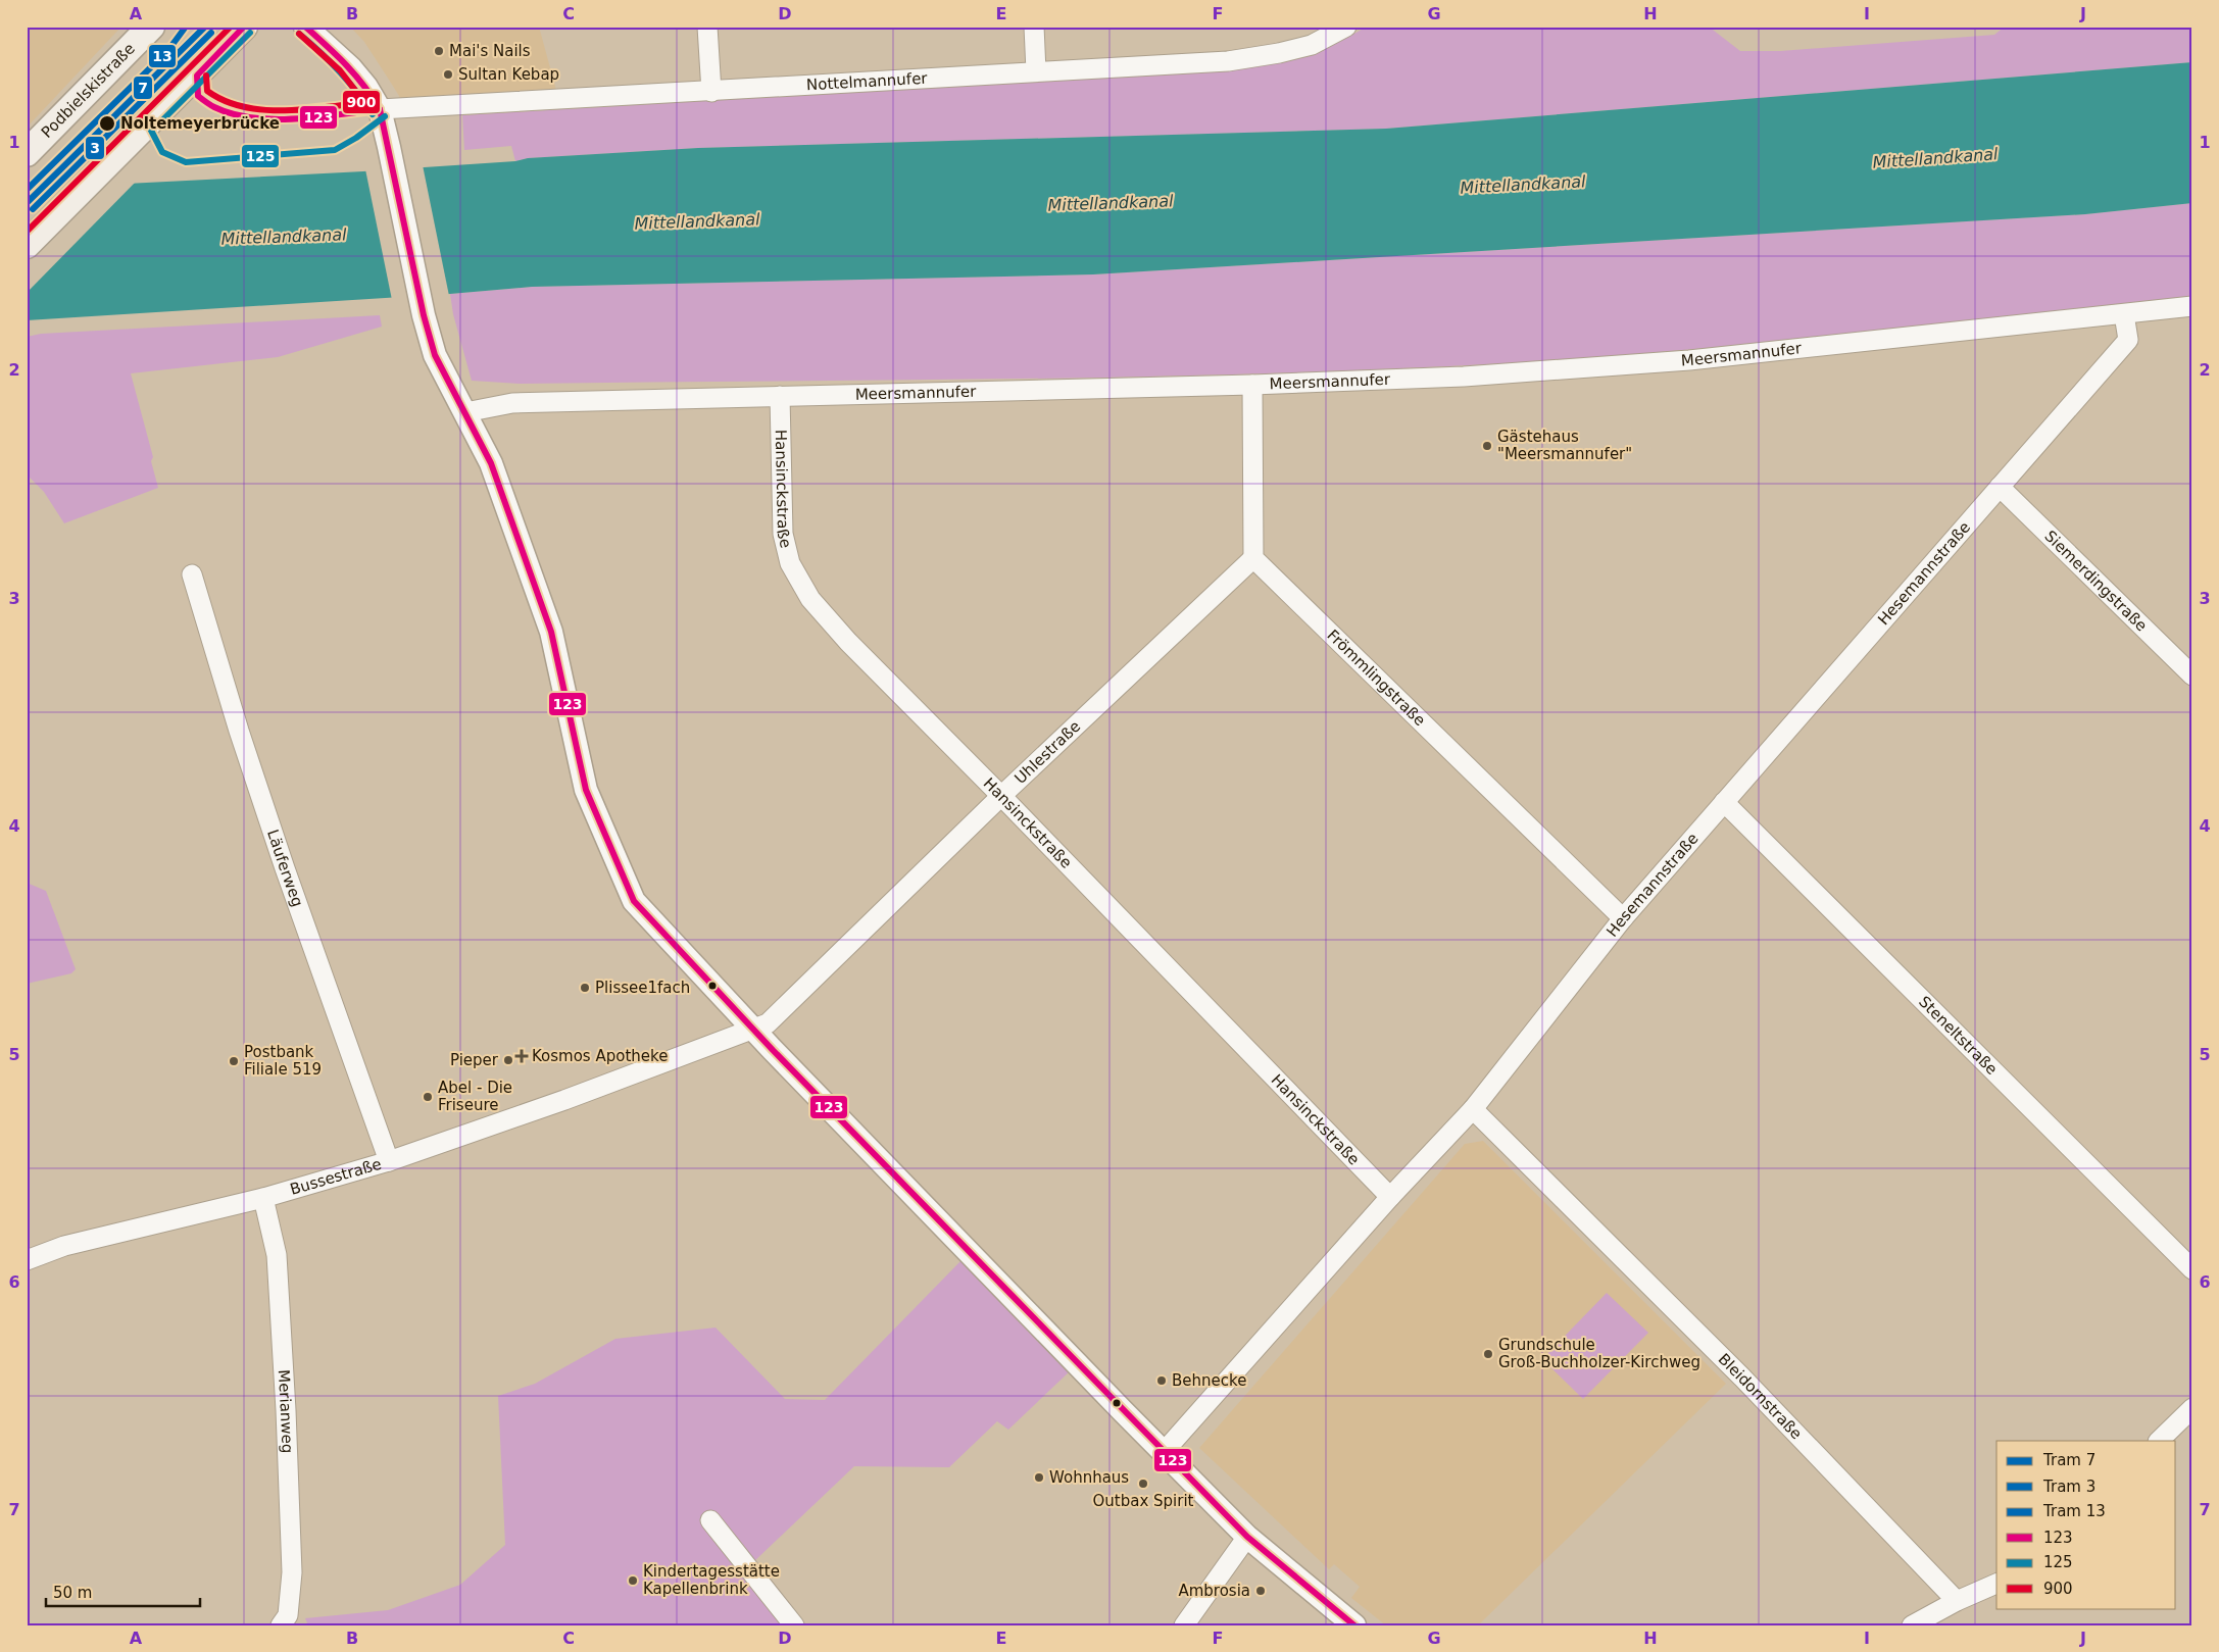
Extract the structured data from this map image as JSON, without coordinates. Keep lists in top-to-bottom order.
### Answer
{
  "streets": {
    "main road": ["Podbielskistraße"],
    "street": [
      "Nottelmannufer",
      "Meersmannufer",
      "Hansinckstraße",
      "Hesemannstraße",
      "Siemerdingstraße",
      "Frömmlingstraße",
      "Uhlestraße",
      "Läuferweg",
      "Steneltstraße",
      "Bussestraße",
      "Bleidornstraße",
      "Merianweg"
    ]
  },
  "crossings": [
    ["Meersmannufer", "Hansinckstraße"],
    ["Meersmannufer", "Hesemannstraße"],
    ["Hansinckstraße", "Hesemannstraße"],
    ["Hansinckstraße", "Uhlestraße"],
    ["Hesemannstraße", "Siemerdingstraße"],
    ["Hesemannstraße", "Frömmlingstraße"],
    ["Hesemannstraße", "Steneltstraße"],
    ["Hesemannstraße", "Bleidornstraße"],
    ["Frömmlingstraße", "Uhlestraße"],
    ["Uhlestraße", "Bussestraße"],
    ["Läuferweg", "Bussestraße"],
    ["Bussestraße", "Merianweg"]
  ],
  "water": ["Mittellandkanal"],
  "places": {
    "other": [
      "Mai's Nails",
      "Sultan Kebap",
      "Noltemeyerbrücke",
      "Gästehaus \"Meersmannufer\"",
      "Plissee1fach",
      "Pieper",
      "Postbank Filiale 519",
      "Abel - Die Friseure",
      "Grundschule Groß-Buchholzer-Kirchweg",
      "Behnecke",
      "Wohnhaus",
      "Outbax Spirit",
      "Kindertagesstätte Kapellenbrink",
      "Ambrosia"
    ],
    "health": ["Kosmos Apotheke"]
  },
  "lines": [
    "tram line 7",
    "tram line 13",
    "transit line 123",
    "transit line 900",
    "tram line 3",
    "transit line 125"
  ],
  "legend": [
    "Tram 7",
    "Tram 3",
    "Tram 13",
    "123",
    "125",
    "900"
  ],
  "scale_bar": "50 m",
  "grid": {
    "columns": [
      "A",
      "B",
      "C",
      "D",
      "E",
      "F",
      "G",
      "H",
      "I",
      "J"
    ],
    "rows": [
      "1",
      "2",
      "3",
      "4",
      "5",
      "6",
      "7"
    ]
  }
}
